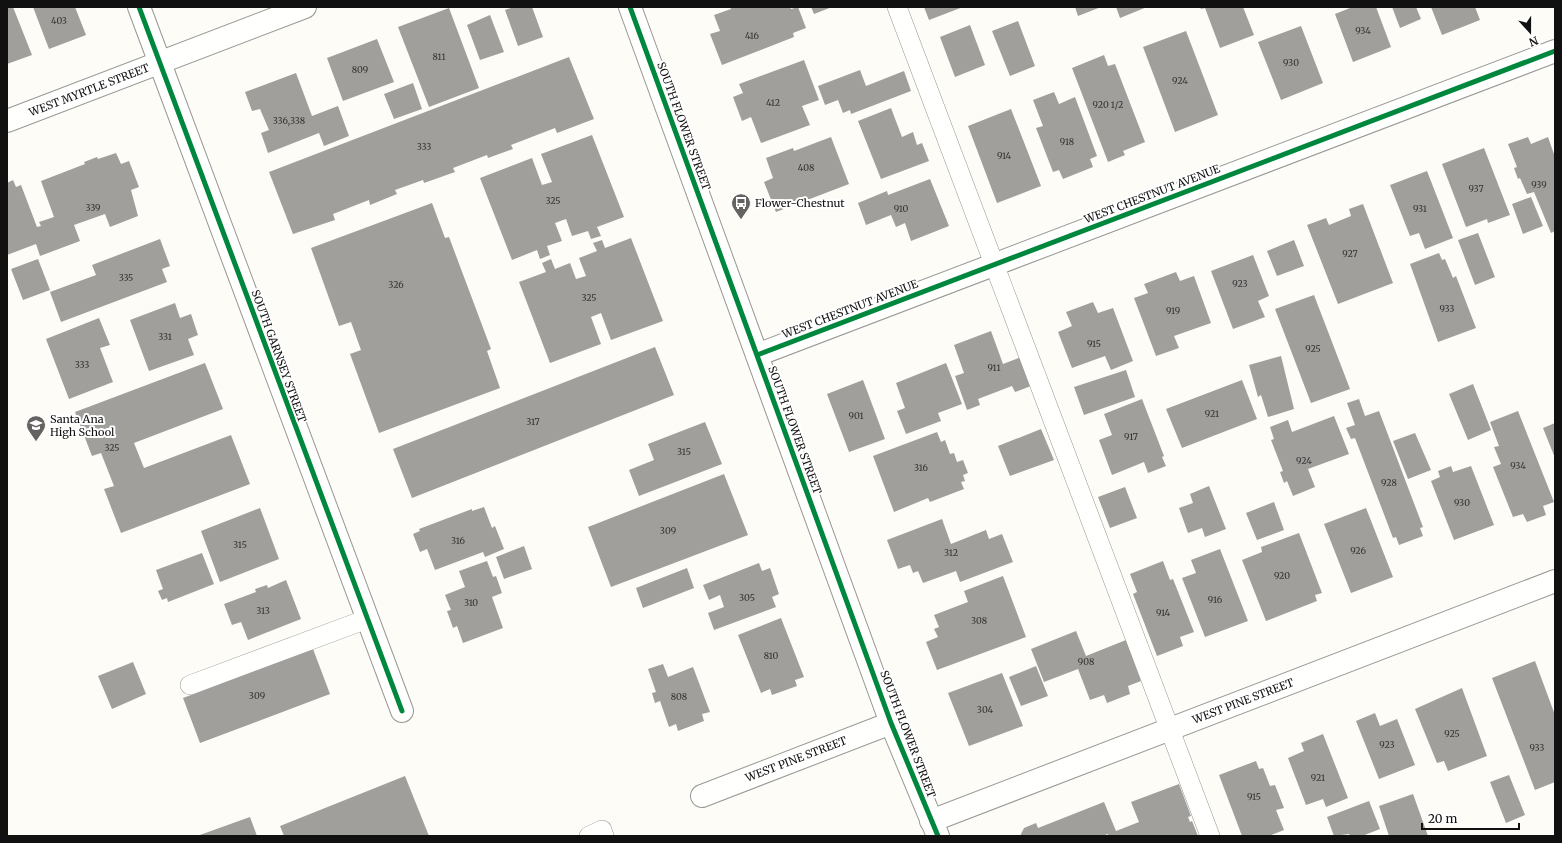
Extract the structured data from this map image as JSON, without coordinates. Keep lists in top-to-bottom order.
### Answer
{
  "streets": {
    "street": [
      "WEST MYRTLE STREET",
      "SOUTH FLOWER STREET",
      "WEST CHESTNUT AVENUE",
      "SOUTH GARNSEY STREET",
      "WEST PINE STREET"
    ]
  },
  "crossings": [
    ["WEST MYRTLE STREET", "SOUTH GARNSEY STREET"],
    ["SOUTH FLOWER STREET", "WEST CHESTNUT AVENUE"],
    ["SOUTH FLOWER STREET", "WEST PINE STREET"]
  ],
  "places": {
    "bus stop": ["Flower-Chestnut"],
    "school or university": ["Santa Ana High School"]
  },
  "house_numbers": [
    "403",
    "934",
    "416",
    "811",
    "930",
    "809",
    "924",
    "412",
    "920 1/2",
    "336,338",
    "918",
    "333",
    "914",
    "408",
    "939",
    "937",
    "325",
    "339",
    "910",
    "931",
    "927",
    "335",
    "923",
    "326",
    "325",
    "933",
    "919",
    "331",
    "915",
    "925",
    "333",
    "911",
    "921",
    "901",
    "317",
    "917",
    "325",
    "315",
    "924",
    "934",
    "316",
    "928",
    "930",
    "309",
    "316",
    "315",
    "926",
    "312",
    "920",
    "305",
    "916",
    "310",
    "313",
    "914",
    "308",
    "810",
    "908",
    "309",
    "808",
    "304",
    "925",
    "923",
    "933",
    "921",
    "915"
  ],
  "scale_bar": "20 m",
  "north": "bottom"
}
